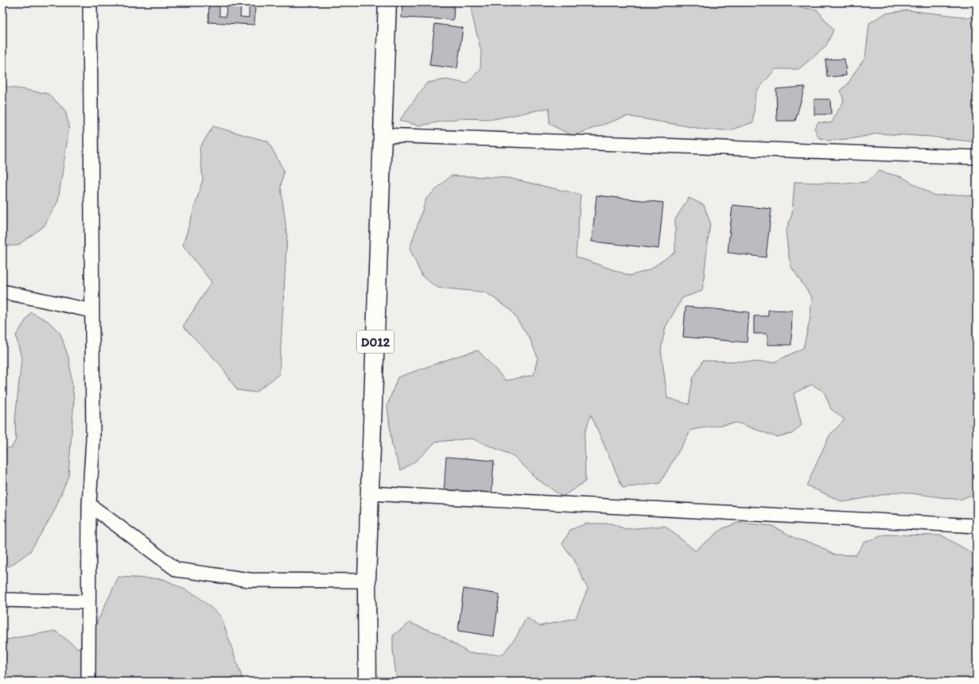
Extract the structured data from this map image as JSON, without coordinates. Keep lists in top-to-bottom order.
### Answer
{
  "streets": {
    "main road": ["D012"]
  }
}
